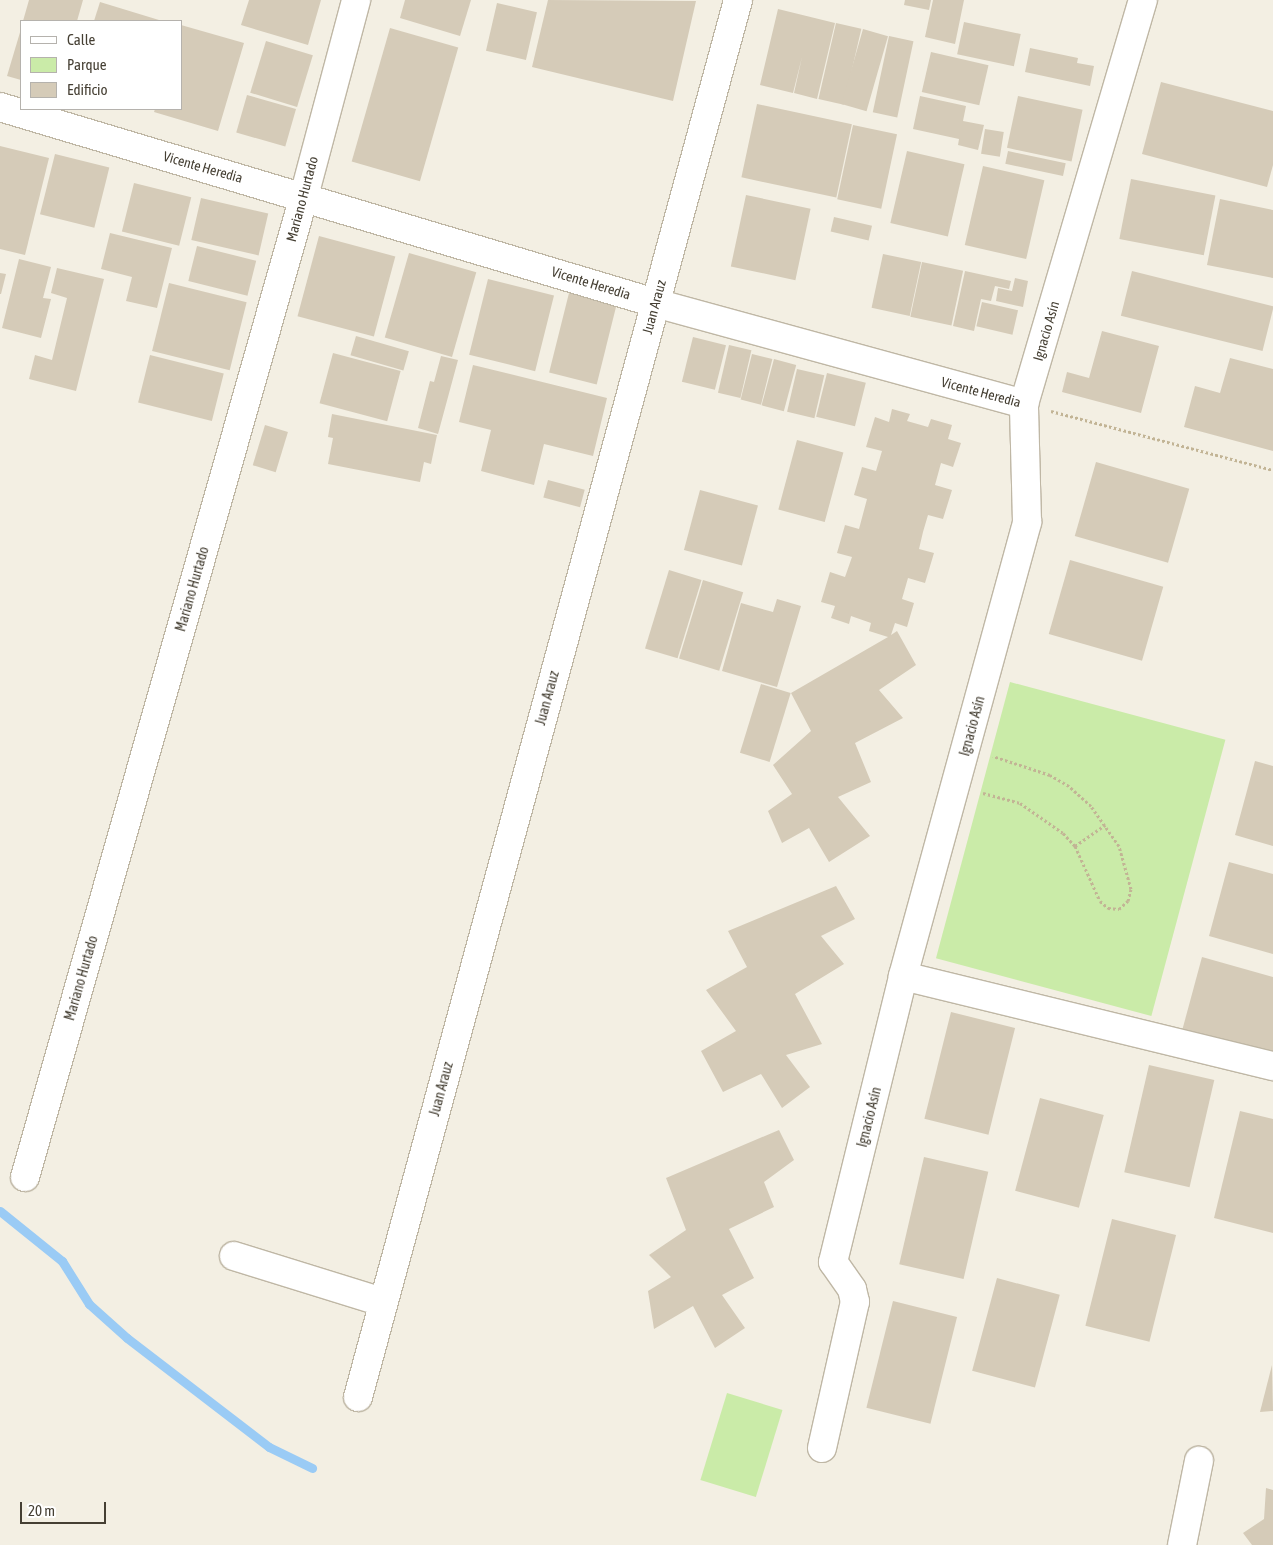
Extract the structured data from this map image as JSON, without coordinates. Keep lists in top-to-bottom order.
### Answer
{
  "streets": {
    "street": [
      "Vicente Heredia",
      "Mariano Hurtado",
      "Juan Arauz",
      "Ignacio Asín"
    ]
  },
  "crossings": [
    ["Vicente Heredia", "Mariano Hurtado"],
    ["Vicente Heredia", "Juan Arauz"],
    ["Vicente Heredia", "Ignacio Asín"]
  ],
  "legend": ["Calle", "Parque", "Edificio"],
  "scale_bar": "20 m"
}
